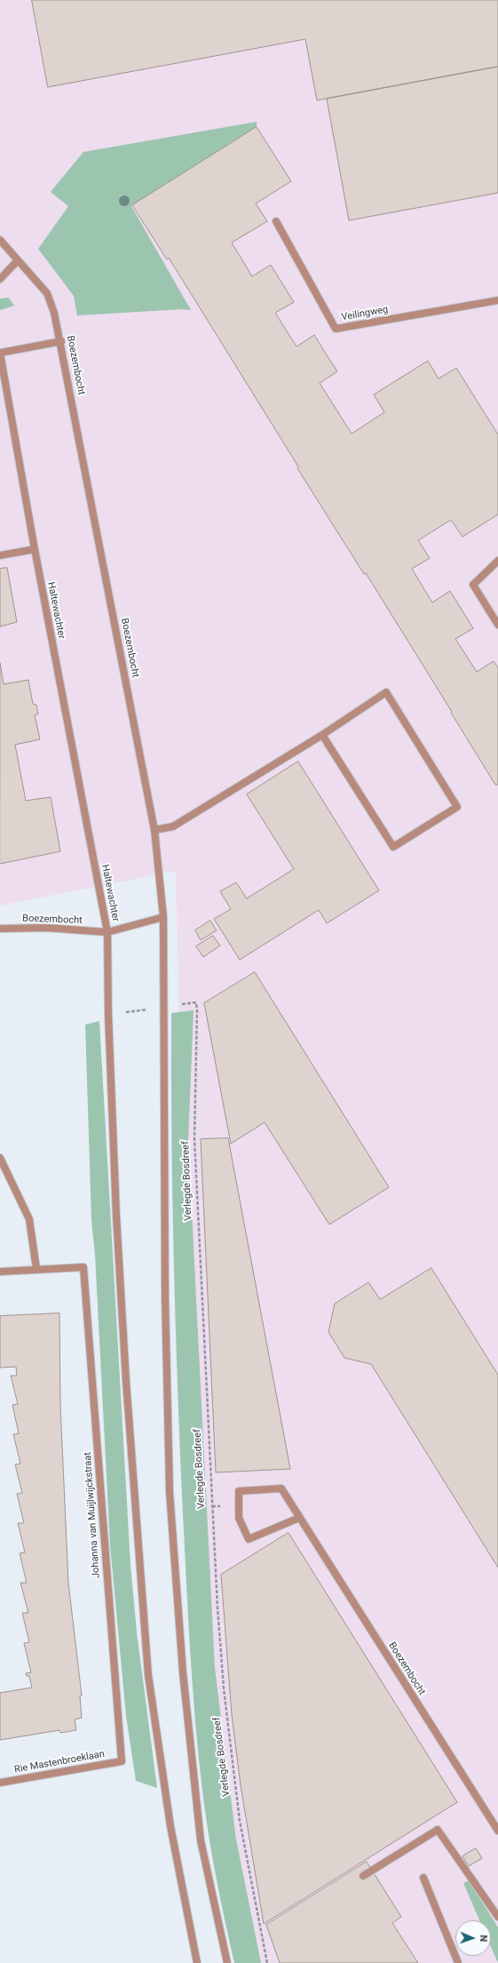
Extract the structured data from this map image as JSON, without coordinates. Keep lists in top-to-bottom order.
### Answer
{
  "streets": {
    "street": [
      "Veilingweg",
      "Boezembocht",
      "Haltewachter",
      "Johanna van Muijlwijckstraat",
      "Rie Mastenbroeklaan"
    ],
    "path": ["Verlegde Bosdreef"]
  },
  "crossings": [
    ["Boezembocht", "Haltewachter"],
    ["Johanna van Muijlwijckstraat", "Rie Mastenbroeklaan"]
  ],
  "north": "right"
}
